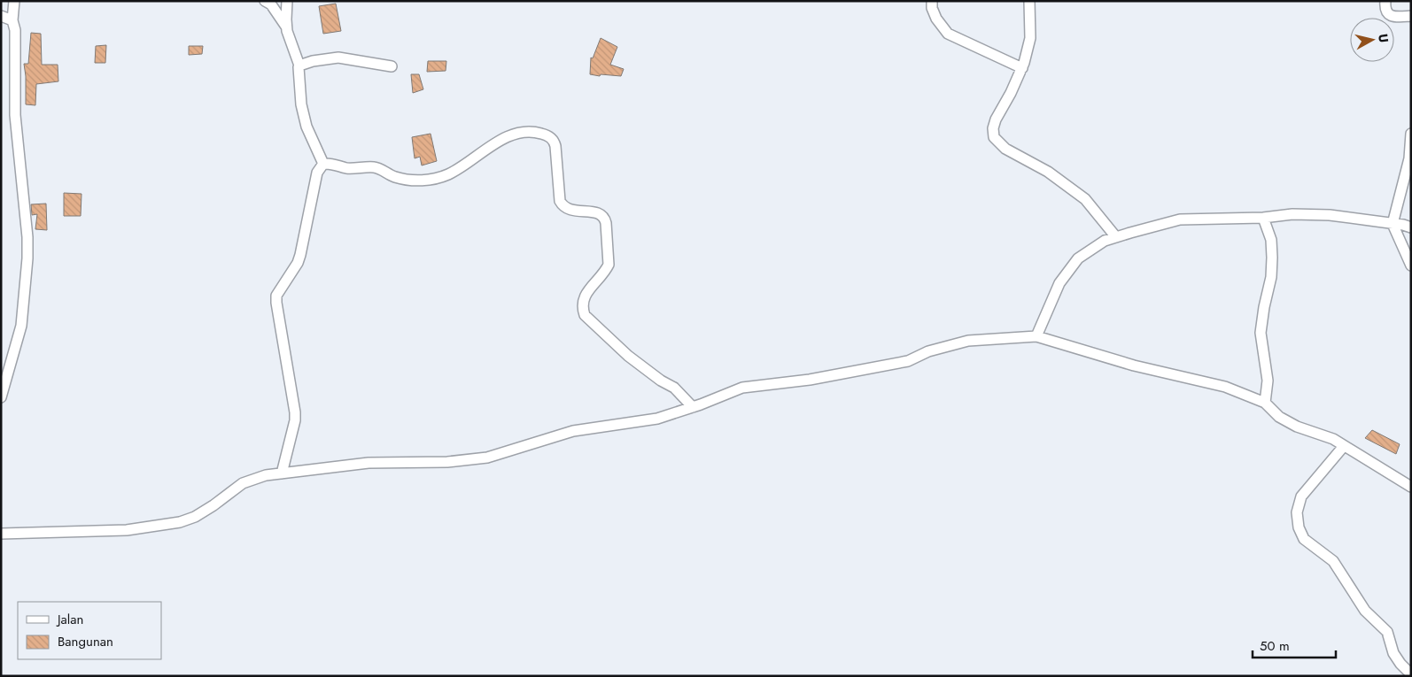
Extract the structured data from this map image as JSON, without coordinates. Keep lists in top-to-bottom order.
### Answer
{
  "legend": ["Jalan", "Bangunan"],
  "scale_bar": "50 m",
  "north": "right"
}
